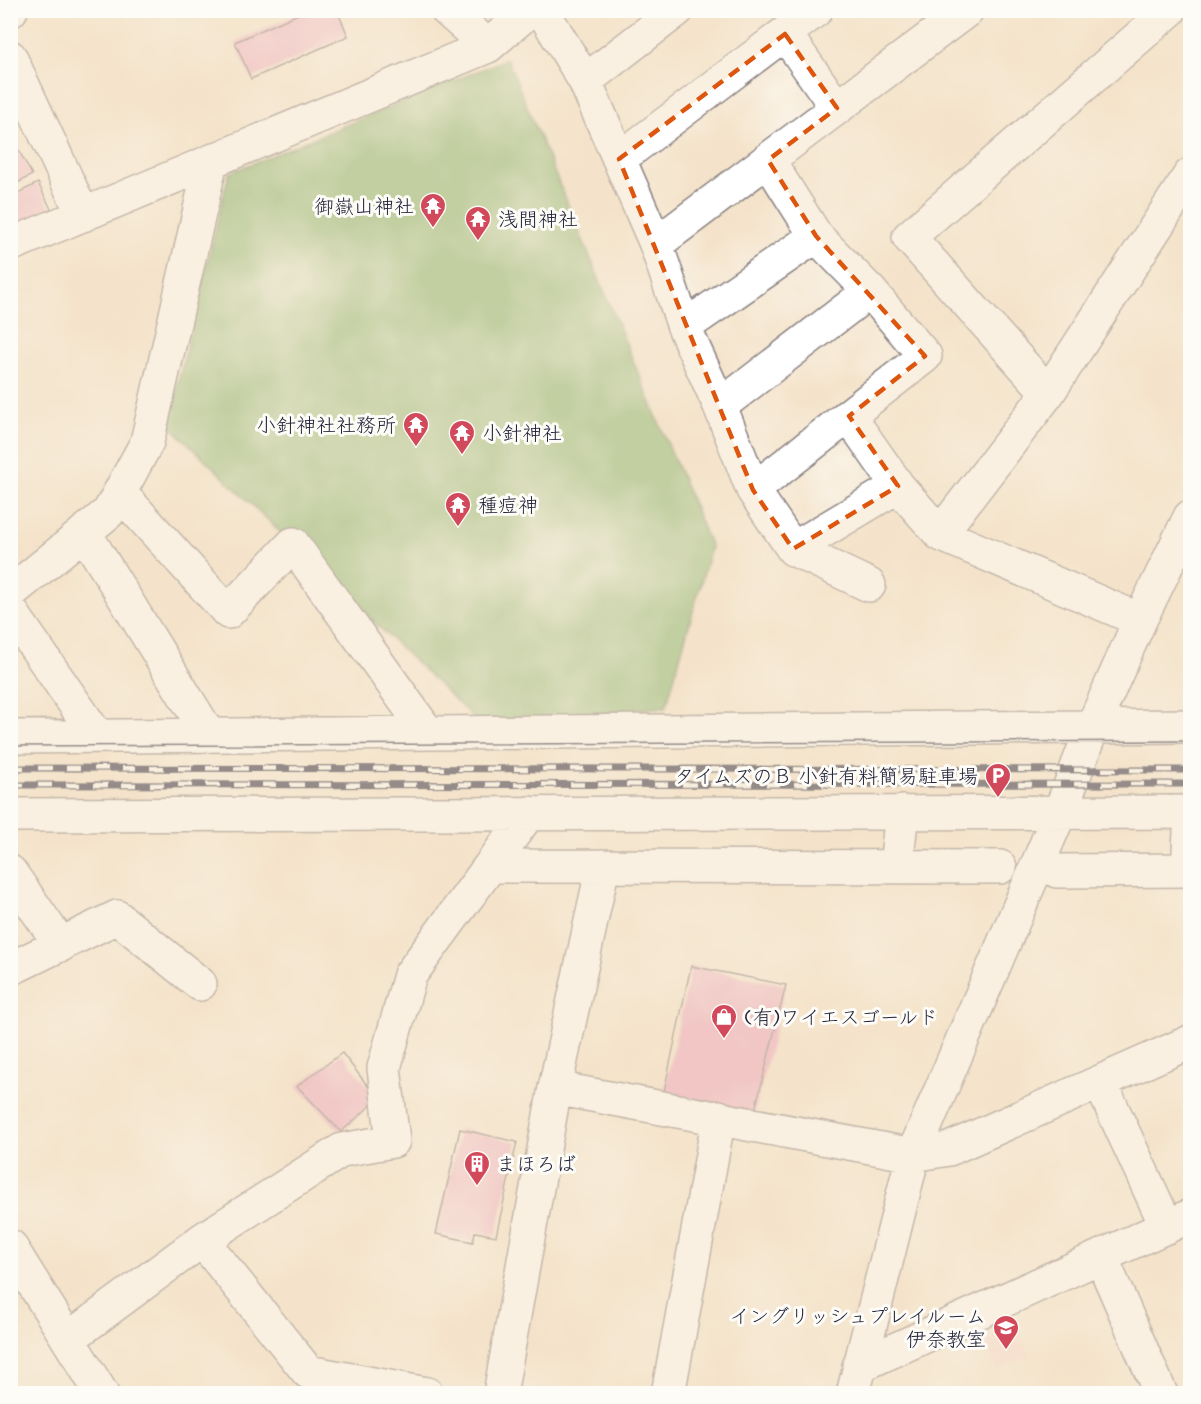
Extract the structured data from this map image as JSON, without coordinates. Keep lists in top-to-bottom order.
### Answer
{
  "places": {
    "temple": [
      "御嶽山神社",
      "浅間神社",
      "小針神社社務所",
      "小針神社",
      "種痘神"
    ],
    "parking": ["タイムズのＢ 小針有料簡易駐車場"],
    "shop": ["(有)ワイエスゴールド"],
    "building": ["まほろば"],
    "school or university": ["イングリッシュプレイルーム 伊奈教室"]
  }
}
